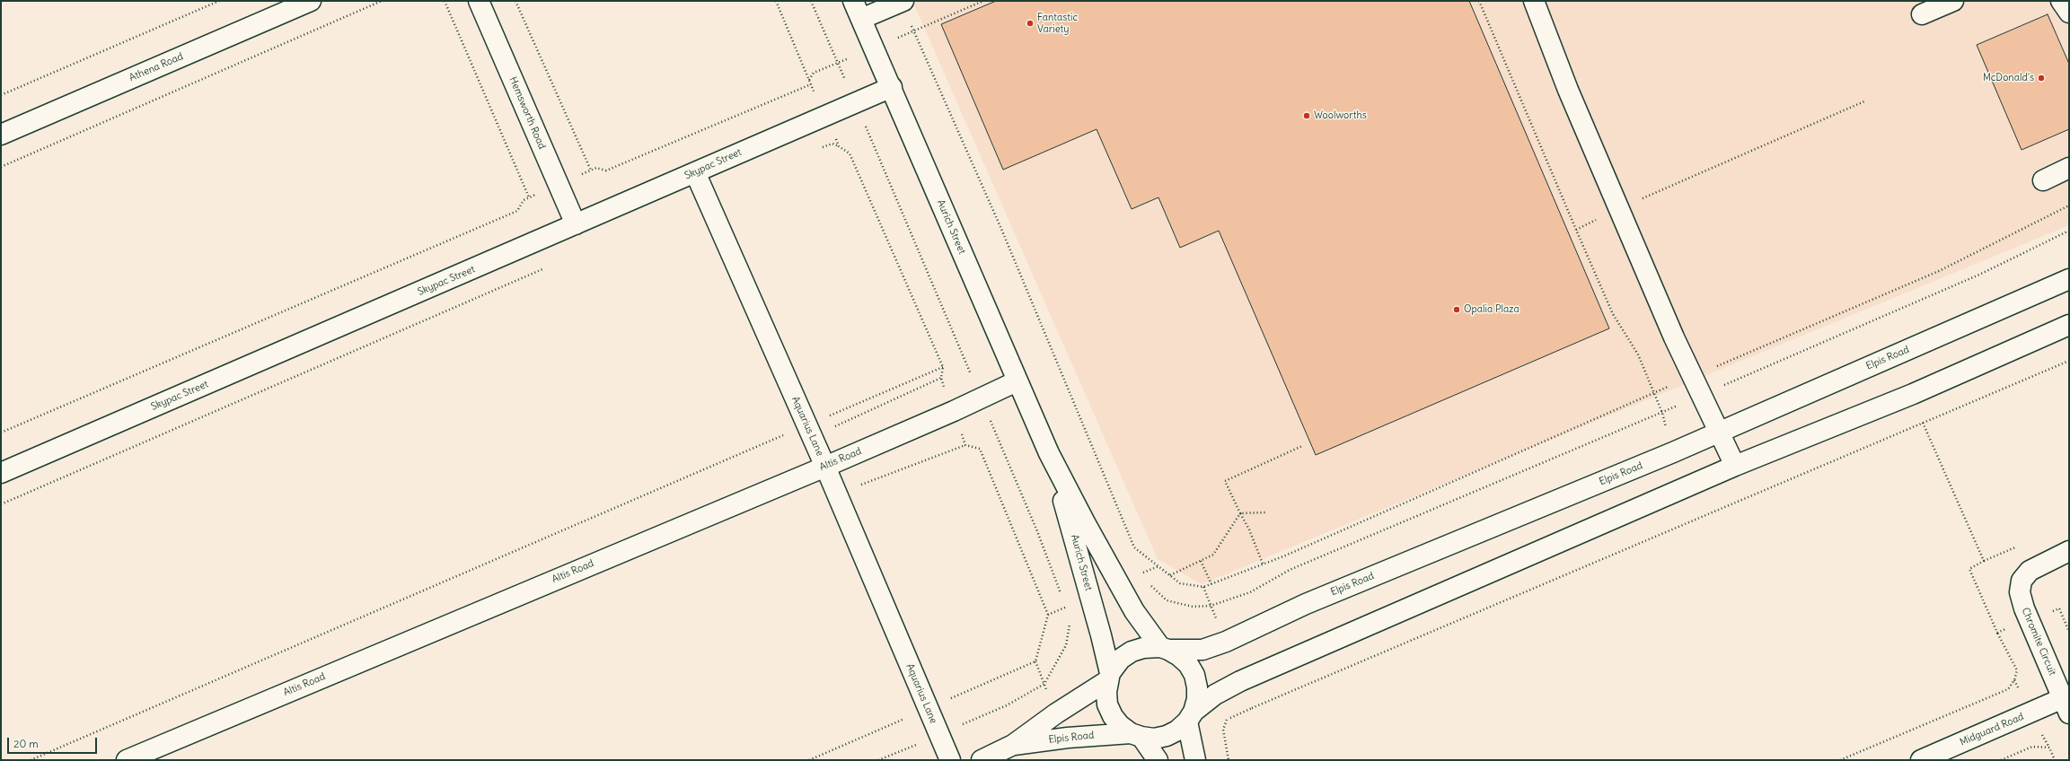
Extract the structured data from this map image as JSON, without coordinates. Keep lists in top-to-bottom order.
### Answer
{
  "streets": {
    "street": [
      "Athena Road",
      "Hemsworth Road",
      "Skypac Street",
      "Aurich Street",
      "Elpis Road",
      "Aquarius Lane",
      "Altis Road",
      "Chromite Circuit",
      "Midguard Road"
    ]
  },
  "crossings": [
    ["Hemsworth Road", "Skypac Street"],
    ["Skypac Street", "Aurich Street"],
    ["Skypac Street", "Aquarius Lane"],
    ["Aurich Street", "Elpis Road"],
    ["Aurich Street", "Altis Road"],
    ["Aquarius Lane", "Altis Road"],
    ["Chromite Circuit", "Midguard Road"]
  ],
  "places": [
    "Fantastic Variety",
    "McDonald's",
    "Woolworths",
    "Opalia Plaza"
  ],
  "scale_bar": "20 m"
}
